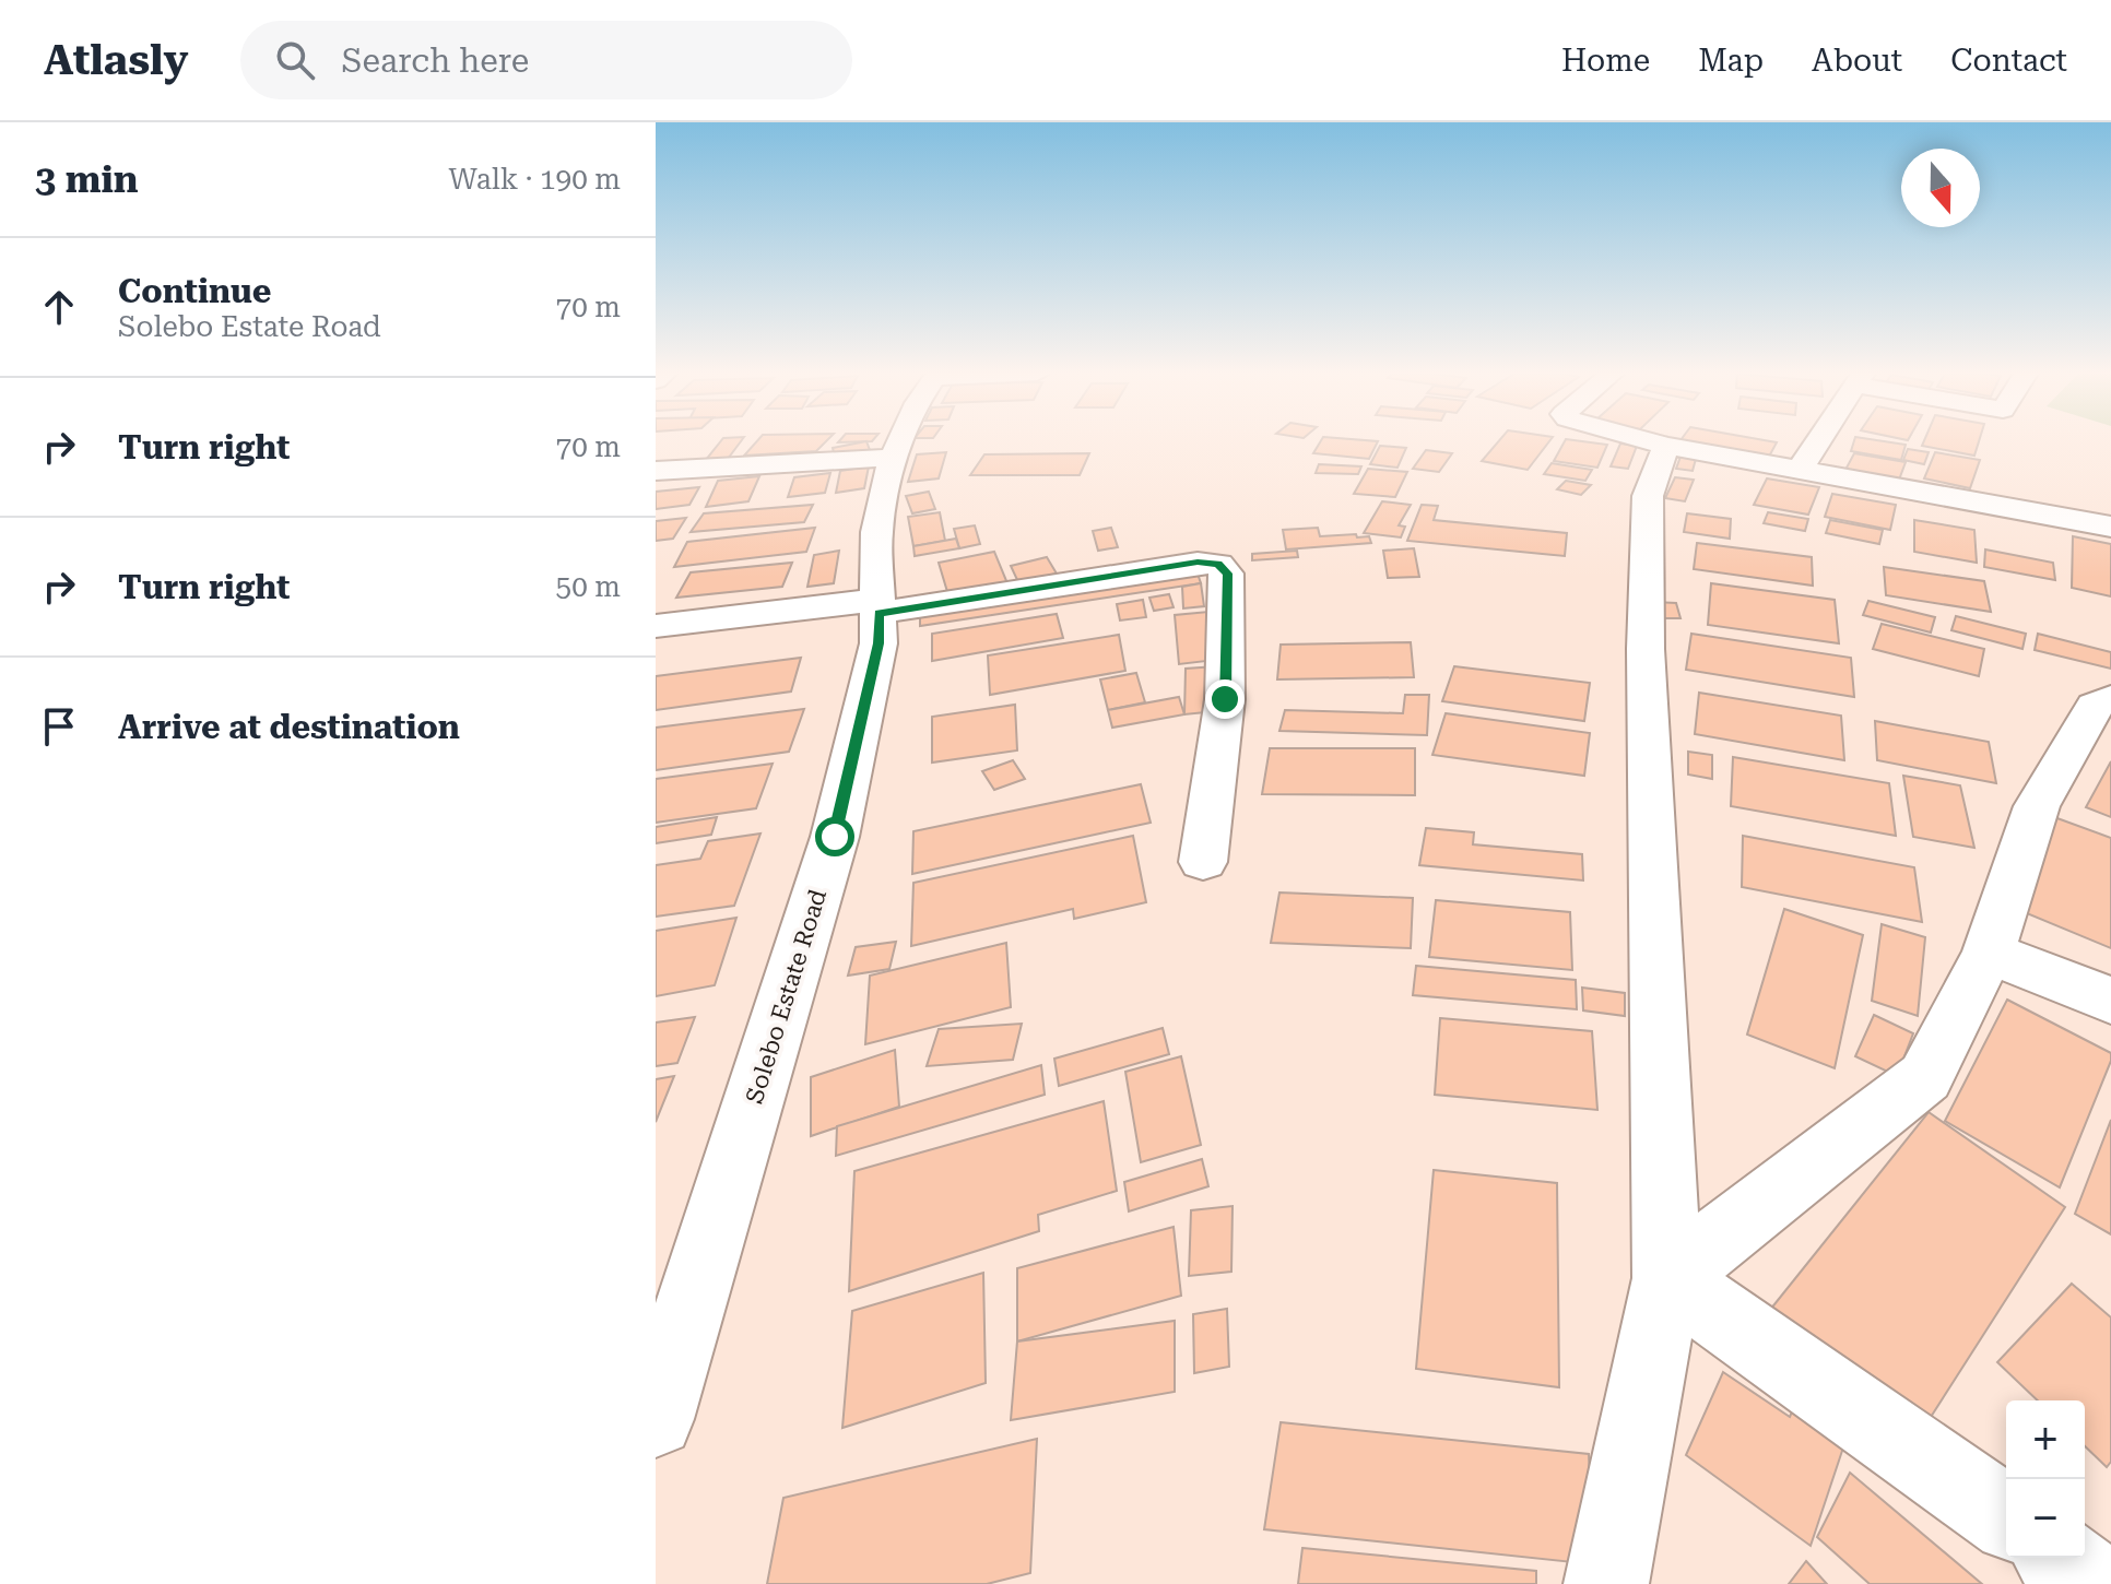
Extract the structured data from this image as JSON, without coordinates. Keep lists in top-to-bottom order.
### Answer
{
  "streets": {
    "street": ["Solebo Estate Road"]
  },
  "north": "bottom",
  "page": {
    "header": "Atlasly",
    "search": "Search here",
    "nav": [
      "Home",
      "Map",
      "About",
      "Contact"
    ],
    "heading": ["3 min", "Walk · 190 m"],
    "list": [
      ["Continue", "Solebo Estate Road", "70 m"],
      ["Turn right", "70 m"],
      ["Turn right", "50 m"],
      "Arrive at destination"
    ],
    "map_buttons": ["+", "−"]
  }
}
